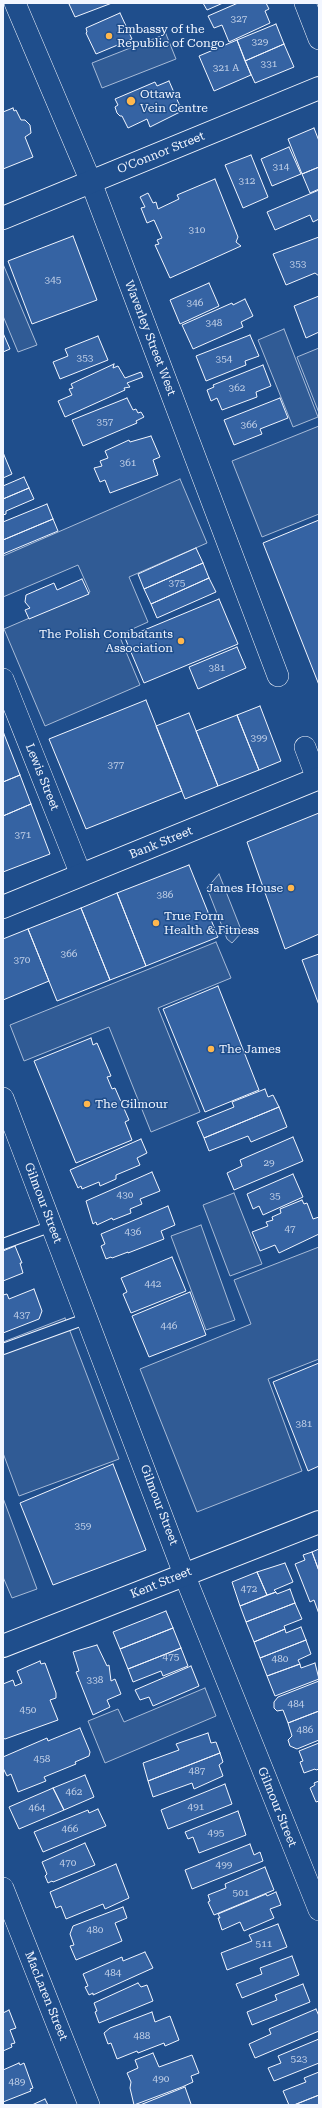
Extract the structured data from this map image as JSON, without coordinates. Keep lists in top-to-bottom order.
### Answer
{
  "streets": {
    "main road": ["O'Connor Street", "Bank Street", "Kent Street"],
    "street": [
      "Waverley Street West",
      "Lewis Street",
      "Gilmour Street",
      "MacLaren Street"
    ]
  },
  "crossings": [
    ["O'Connor Street", "Waverley Street West"],
    ["Lewis Street", "Bank Street"],
    ["Gilmour Street", "Kent Street"]
  ],
  "places": [
    "Embassy of the Republic of Congo",
    "Ottawa Vein Centre",
    "The Polish Combatants Association",
    "James House",
    "True Form Health & Fitness",
    "The James",
    "The Gilmour"
  ],
  "house_numbers": [
    "327",
    "329",
    "331",
    "321 A",
    "314",
    "312",
    "310",
    "353",
    "345",
    "346",
    "348",
    "353",
    "354",
    "362",
    "357",
    "366",
    "361",
    "375",
    "381",
    "399",
    "377",
    "371",
    "386",
    "366",
    "370",
    "29",
    "430",
    "35",
    "47",
    "436",
    "442",
    "437",
    "446",
    "381",
    "359",
    "472",
    "475",
    "480",
    "338",
    "484",
    "450",
    "486",
    "458",
    "487",
    "462",
    "491",
    "464",
    "466",
    "495",
    "470",
    "499",
    "501",
    "480",
    "511",
    "484",
    "488",
    "523",
    "490",
    "489"
  ]
}
